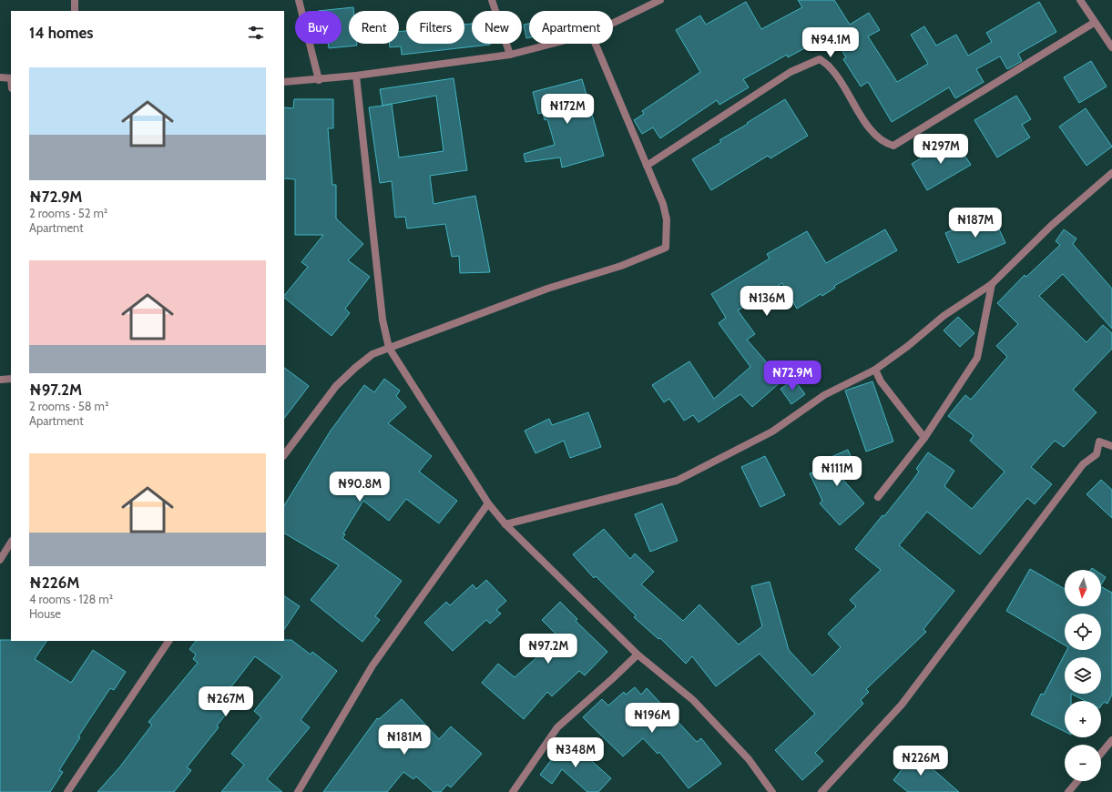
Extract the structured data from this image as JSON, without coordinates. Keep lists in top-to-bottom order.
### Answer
{
  "north": "bottom",
  "page": {
    "chip": [
      "Buy",
      "Rent",
      "Filters",
      "New",
      "Apartment"
    ],
    "heading": "14 homes",
    "price": [
      "₦94.1M",
      "₦172M",
      "₦297M",
      "₦187M",
      "₦136M",
      "₦72.9M",
      "₦111M",
      "₦90.8M",
      "₦97.2M",
      "₦267M",
      "₦196M",
      "₦181M",
      "₦348M",
      "₦226M"
    ],
    "list": [
      {
        "name": "₦72.9M",
        "note": "2 rooms · 52 m² · Apartment"
      },
      {
        "name": "₦97.2M",
        "note": "2 rooms · 58 m² · Apartment"
      },
      {
        "name": "₦226M",
        "note": "4 rooms · 128 m² · House"
      }
    ],
    "map_buttons": ["+", "−"]
  }
}
